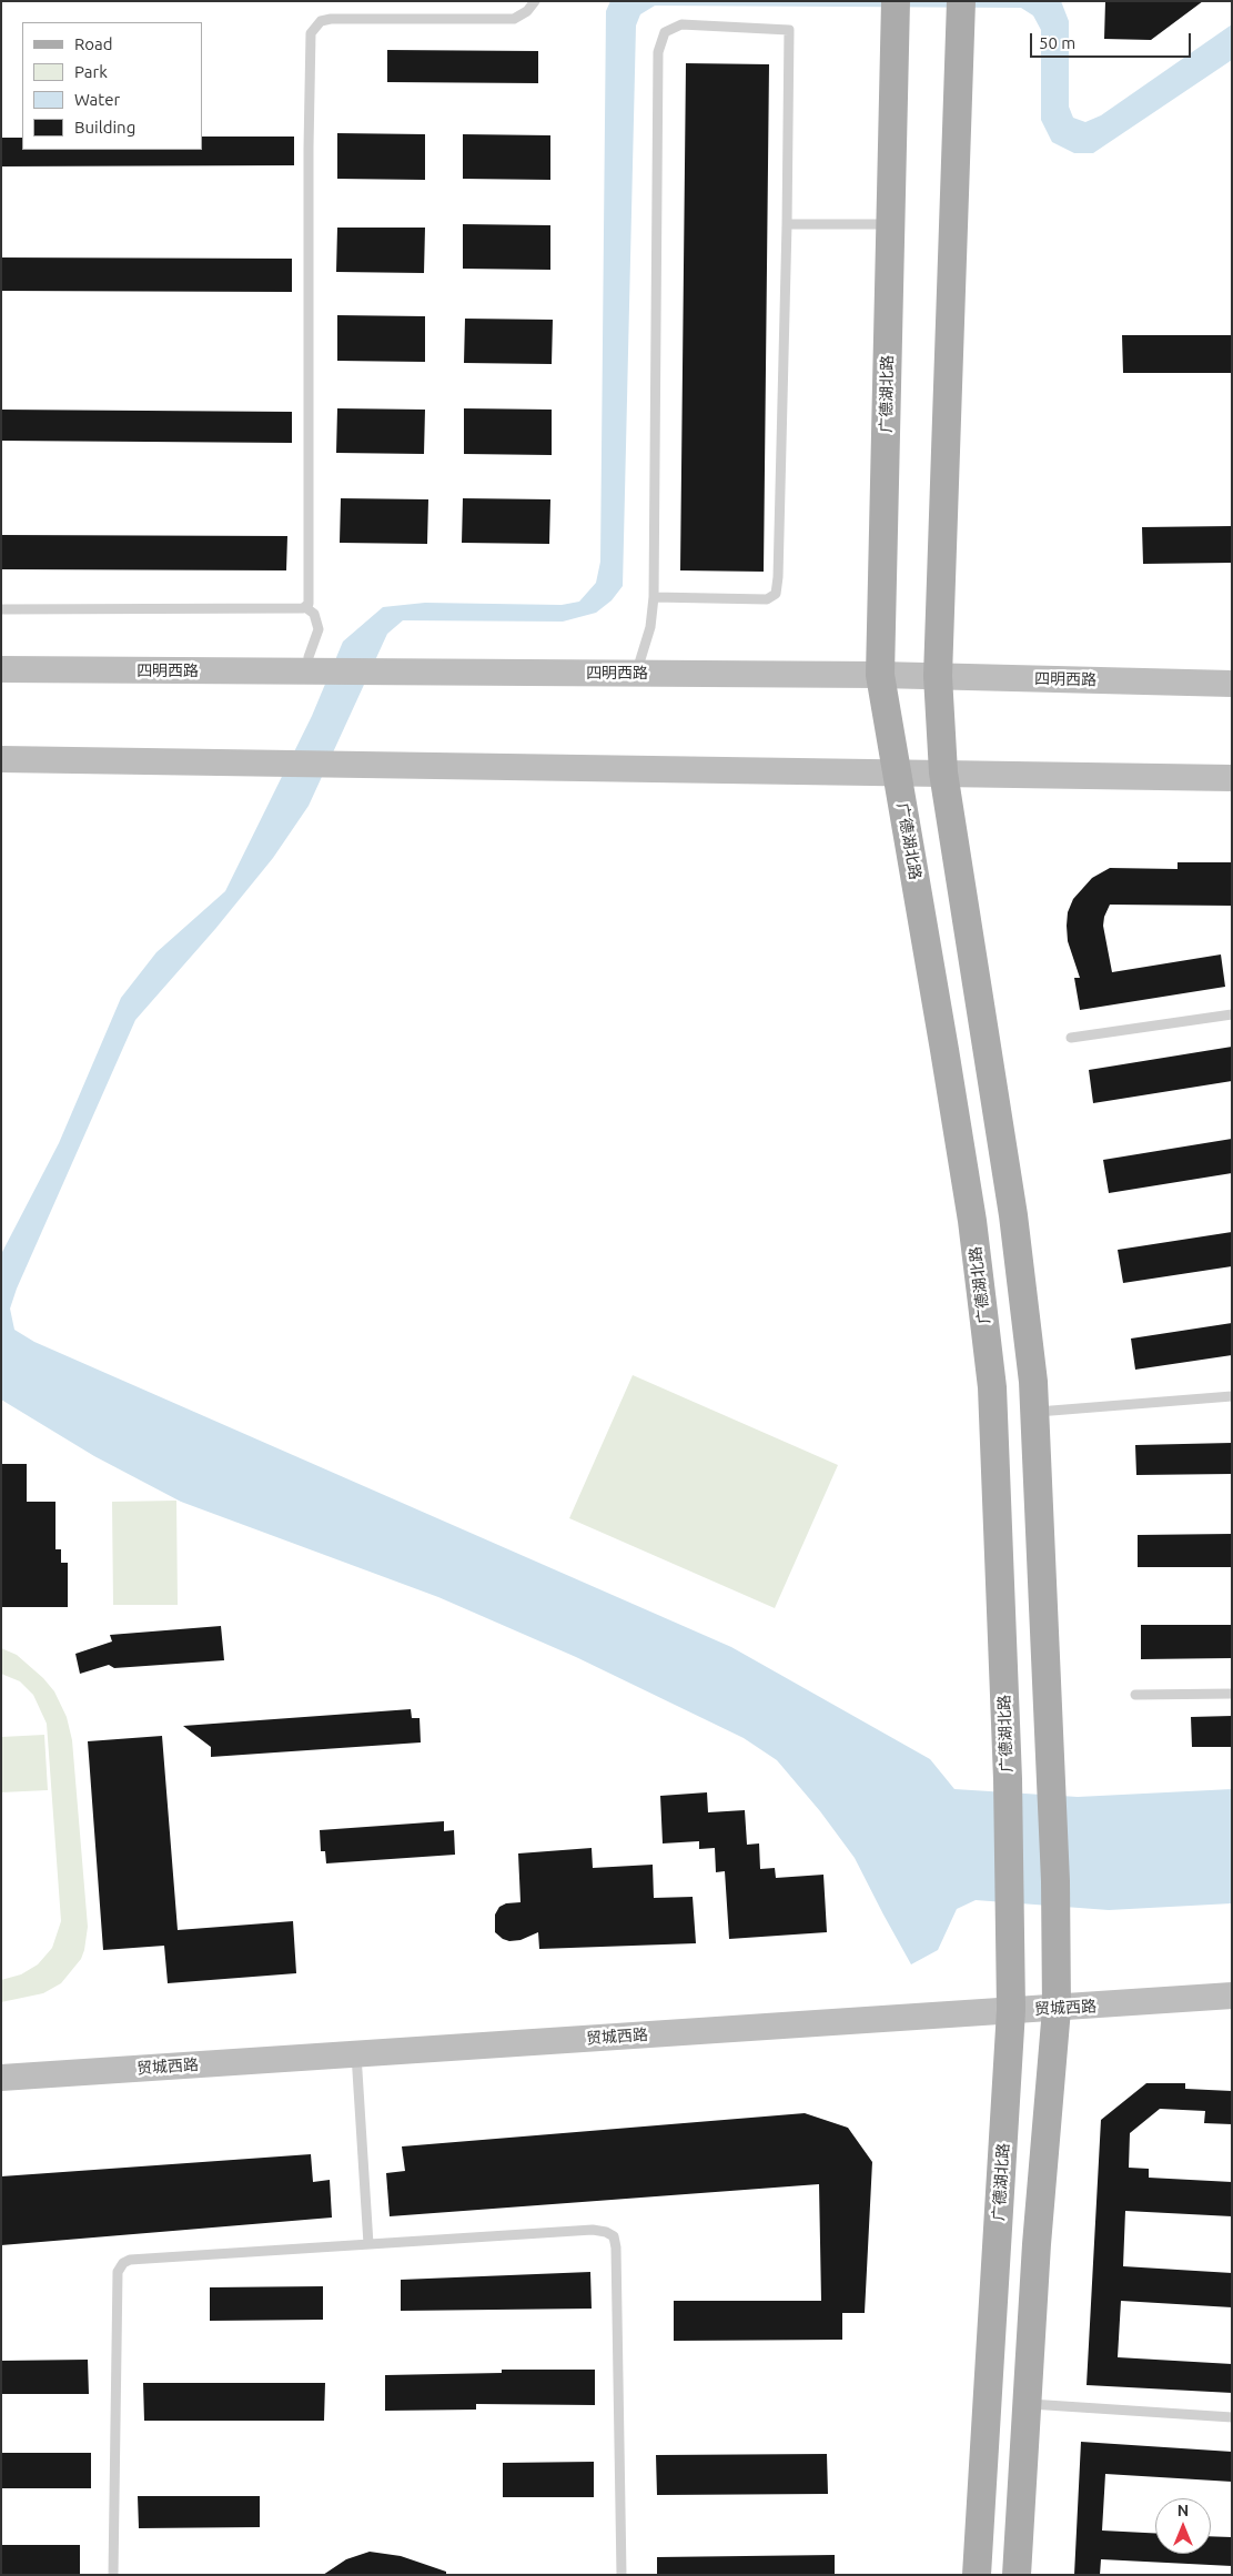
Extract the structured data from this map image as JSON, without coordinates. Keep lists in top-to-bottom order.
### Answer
{
  "streets": {
    "main road": ["广德湖北路", "四明西路", "贸城西路"]
  },
  "crossings": [
    ["广德湖北路", "四明西路"],
    ["广德湖北路", "贸城西路"]
  ],
  "legend": [
    "Road",
    "Park",
    "Water",
    "Building"
  ],
  "scale_bar": "50 m",
  "north": "top"
}
